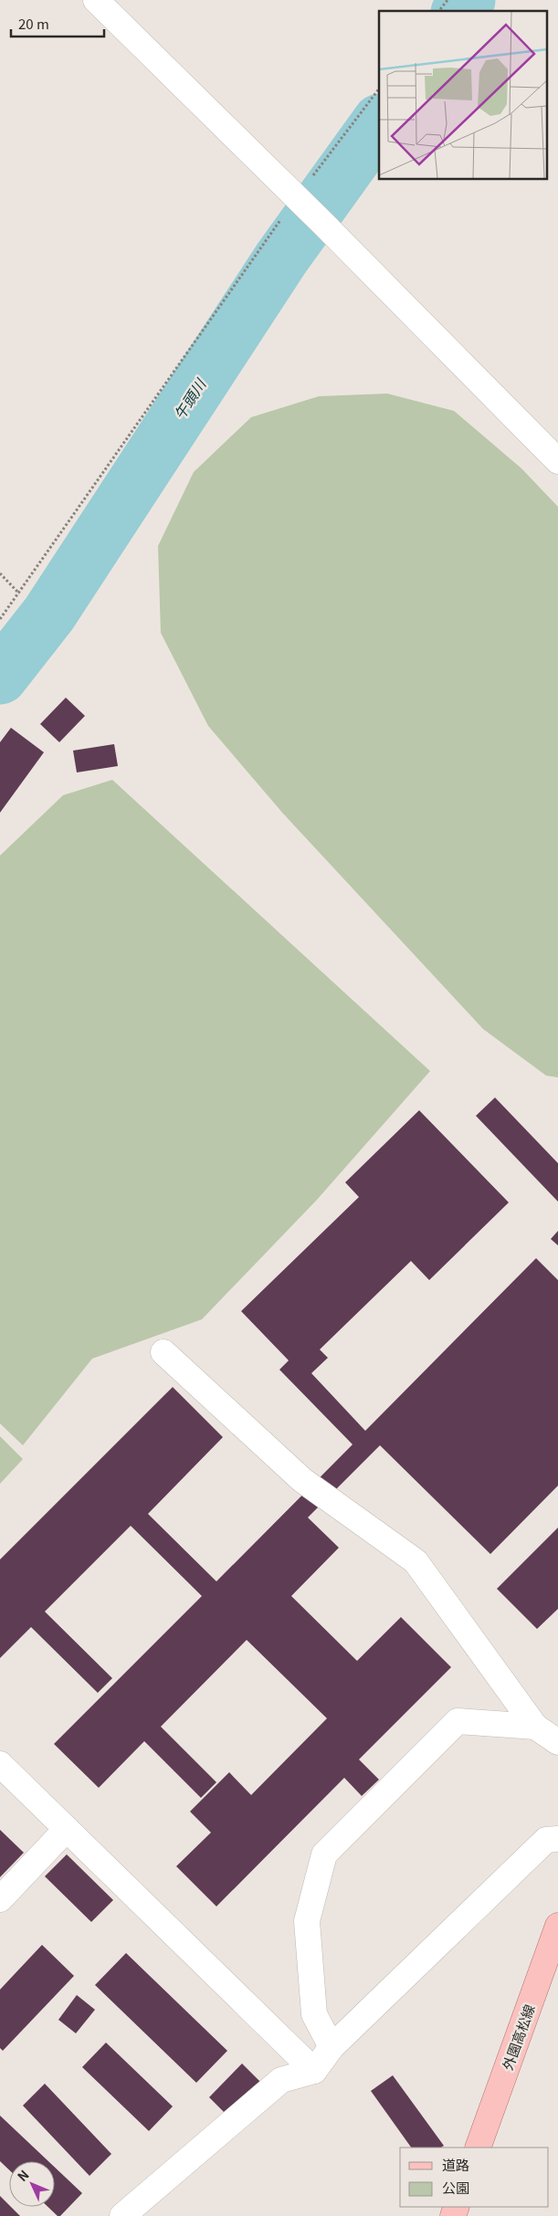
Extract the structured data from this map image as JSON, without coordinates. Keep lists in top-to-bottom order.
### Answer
{
  "streets": {
    "main road": ["外園高松線"]
  },
  "water": ["午頭川"],
  "legend": ["道路", "公園"],
  "scale_bar": "20 m",
  "north": "top left"
}
